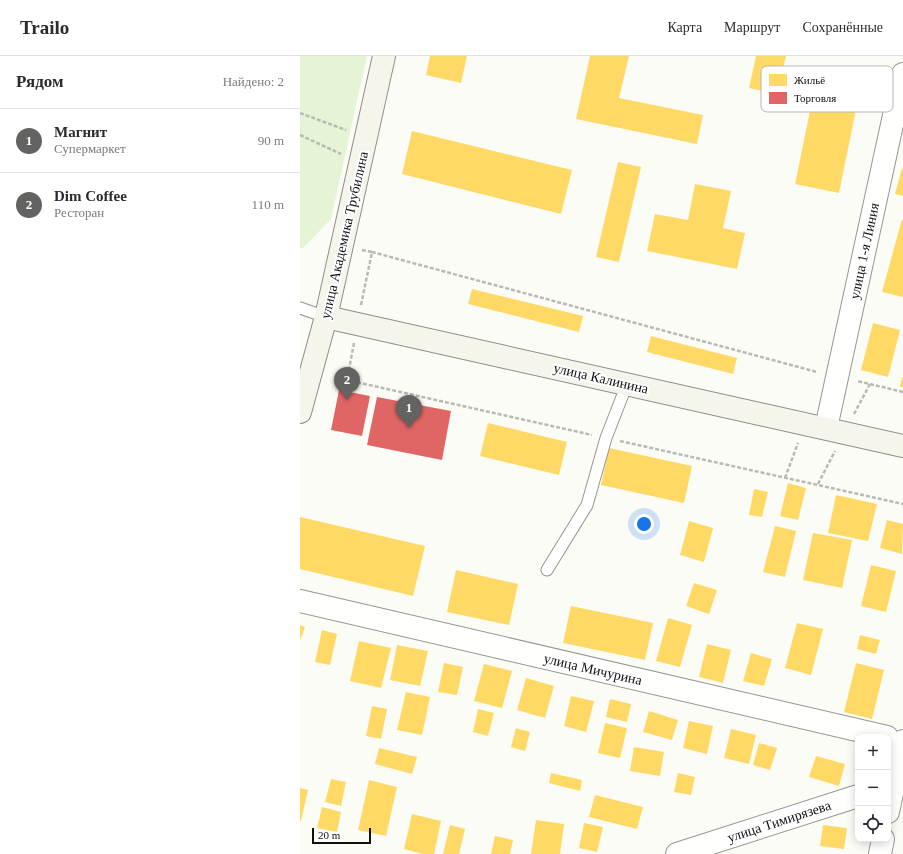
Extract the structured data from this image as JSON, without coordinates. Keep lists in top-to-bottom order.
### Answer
{
  "streets": {
    "main road": ["улица Академика Трубилина", "улица Калинина"],
    "street": ["улица 1-я Линия", "улица Мичурина", "улица Тимирязева"]
  },
  "crossings": [
    ["улица Академика Трубилина", "улица Калинина"],
    ["улица 1-я Линия", "улица Калинина"]
  ],
  "legend": ["Жильё", "Торговля"],
  "scale_bar": "20 m",
  "page": {
    "header": "Trailo",
    "nav": ["Карта", "Маршрут", "Сохранённые"],
    "heading": ["Рядом", "Найдено: 2"],
    "list": [
      {
        "mark": "1",
        "name": "Магнит",
        "note": "Супермаркет",
        "value": "90 m"
      },
      {
        "mark": "2",
        "name": "Dim Coffee",
        "note": "Ресторан",
        "value": "110 m"
      }
    ],
    "pins": ["2", "1"],
    "map_buttons": ["+", "−"],
    "scale": "20 m"
  }
}
